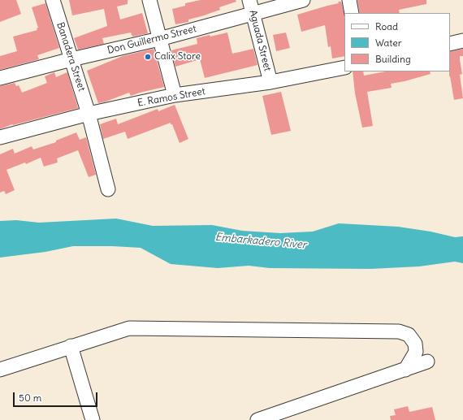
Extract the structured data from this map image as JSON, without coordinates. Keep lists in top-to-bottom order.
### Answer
{
  "streets": {
    "street": [
      "Don Guillermo Street",
      "Aguada Street",
      "Banadera Street",
      "E. Ramos Street"
    ]
  },
  "crossings": [
    ["Don Guillermo Street", "Aguada Street"],
    ["Don Guillermo Street", "Banadera Street"],
    ["Aguada Street", "E. Ramos Street"],
    ["Banadera Street", "E. Ramos Street"]
  ],
  "water": ["Embarkadero River"],
  "places": ["Calix Store"],
  "legend": ["Road", "Water", "Building"],
  "scale_bar": "50 m"
}
